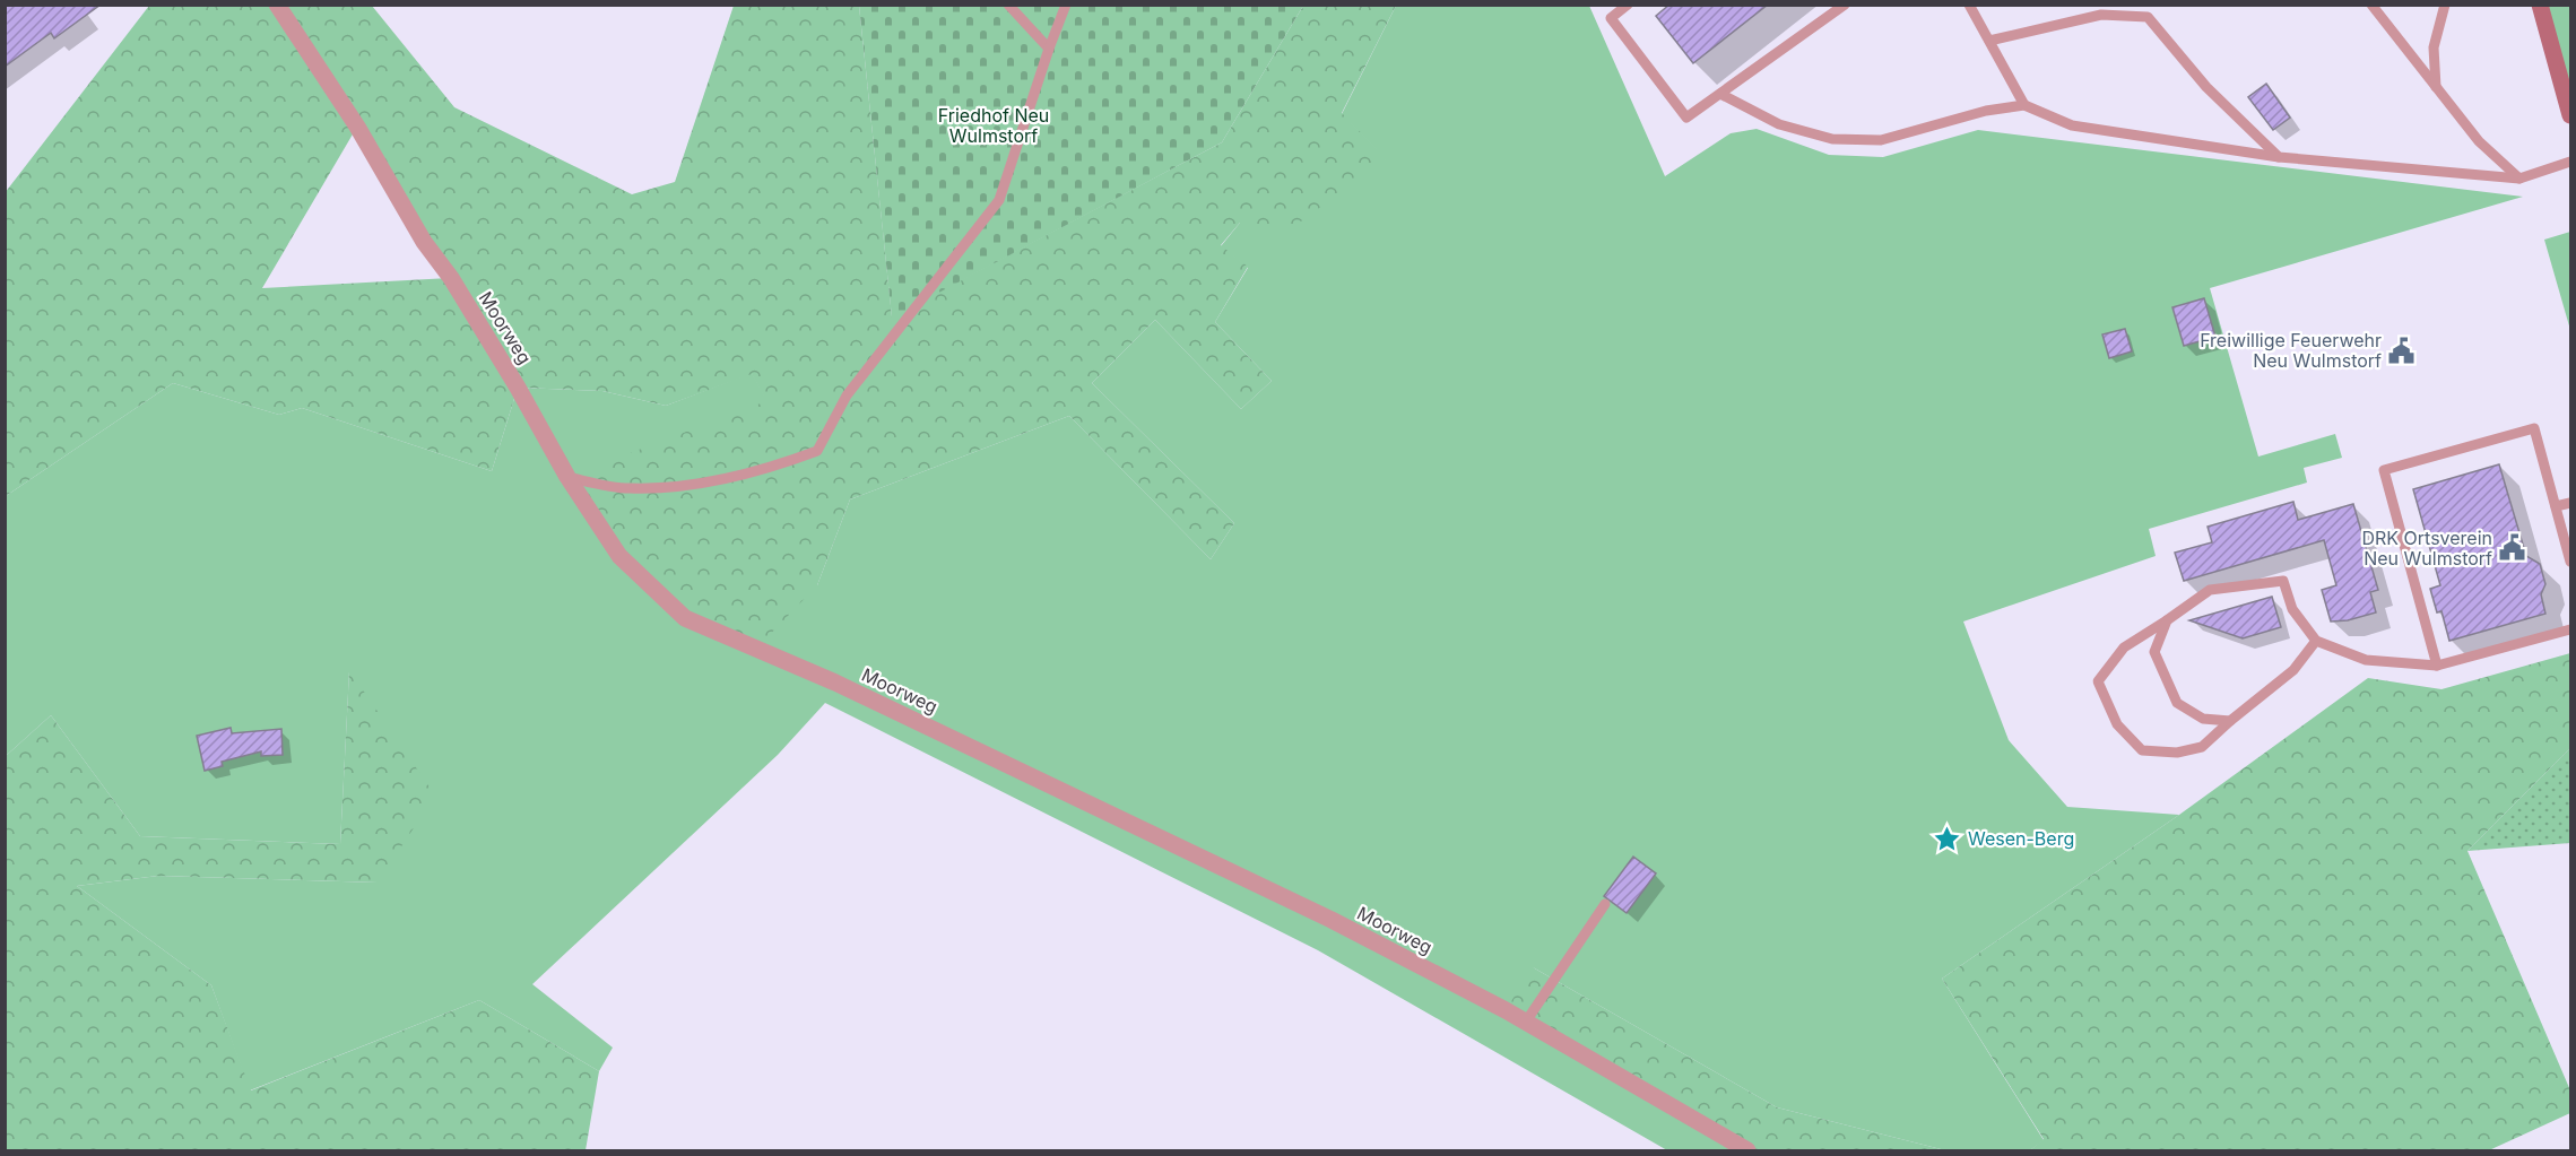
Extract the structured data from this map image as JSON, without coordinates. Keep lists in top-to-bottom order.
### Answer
{
  "streets": {
    "street": ["Moorweg"]
  },
  "parks": ["Friedhof Neu Wulmstorf"],
  "places": {
    "public building": ["Freiwillige Feuerwehr Neu Wulmstorf", "DRK Ortsverein Neu Wulmstorf"],
    "place": ["Wesen-Berg"]
  }
}
